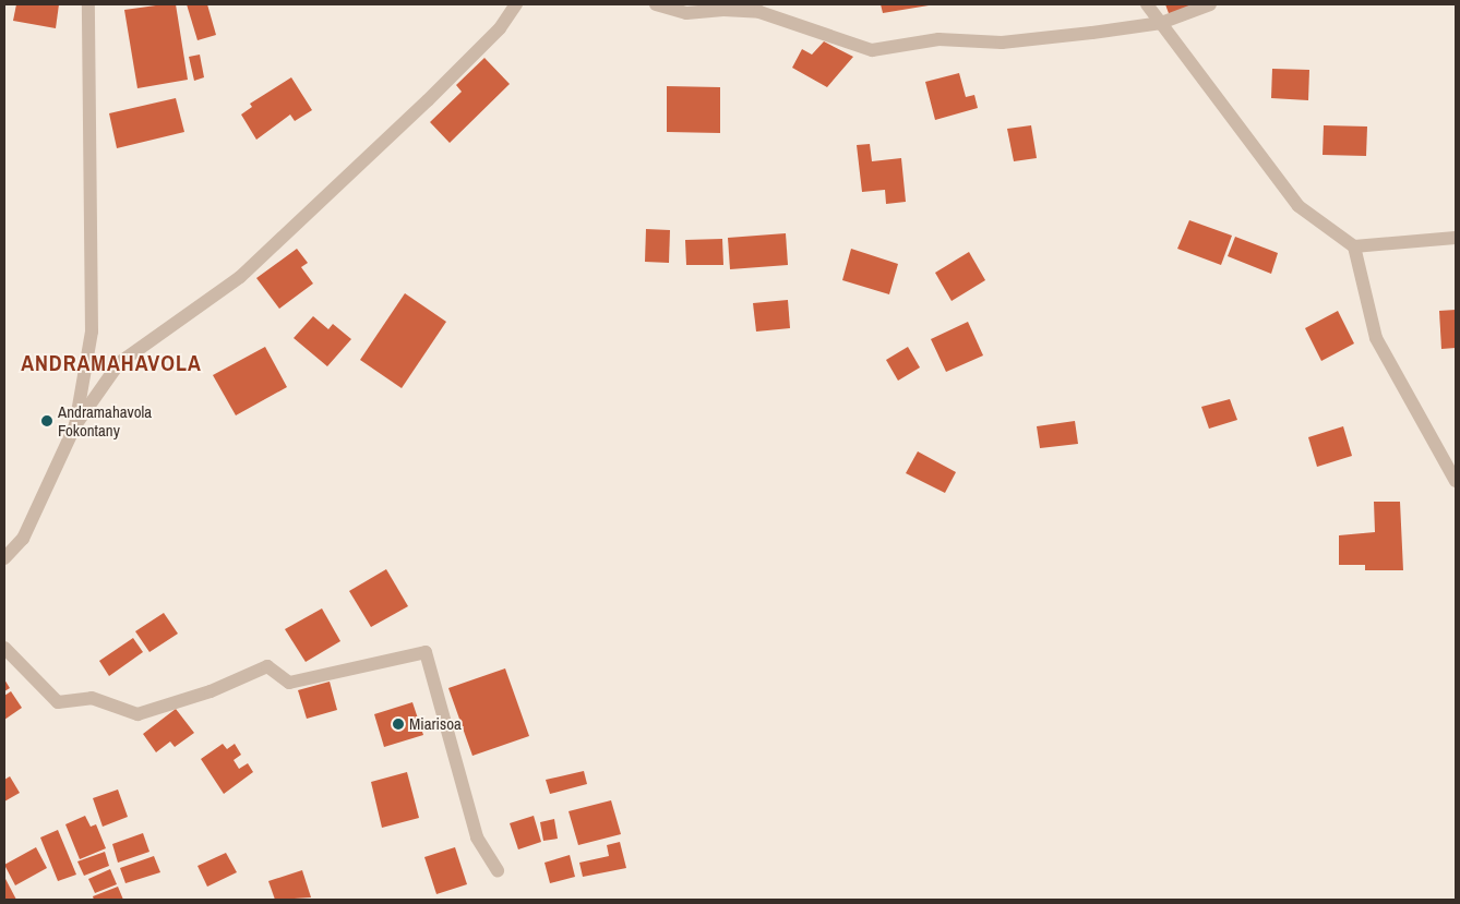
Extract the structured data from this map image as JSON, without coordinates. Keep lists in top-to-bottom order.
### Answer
{
  "districts": ["ANDRAMAHAVOLA"],
  "places": ["Andramahavola Fokontany", "Miarisoa"]
}
